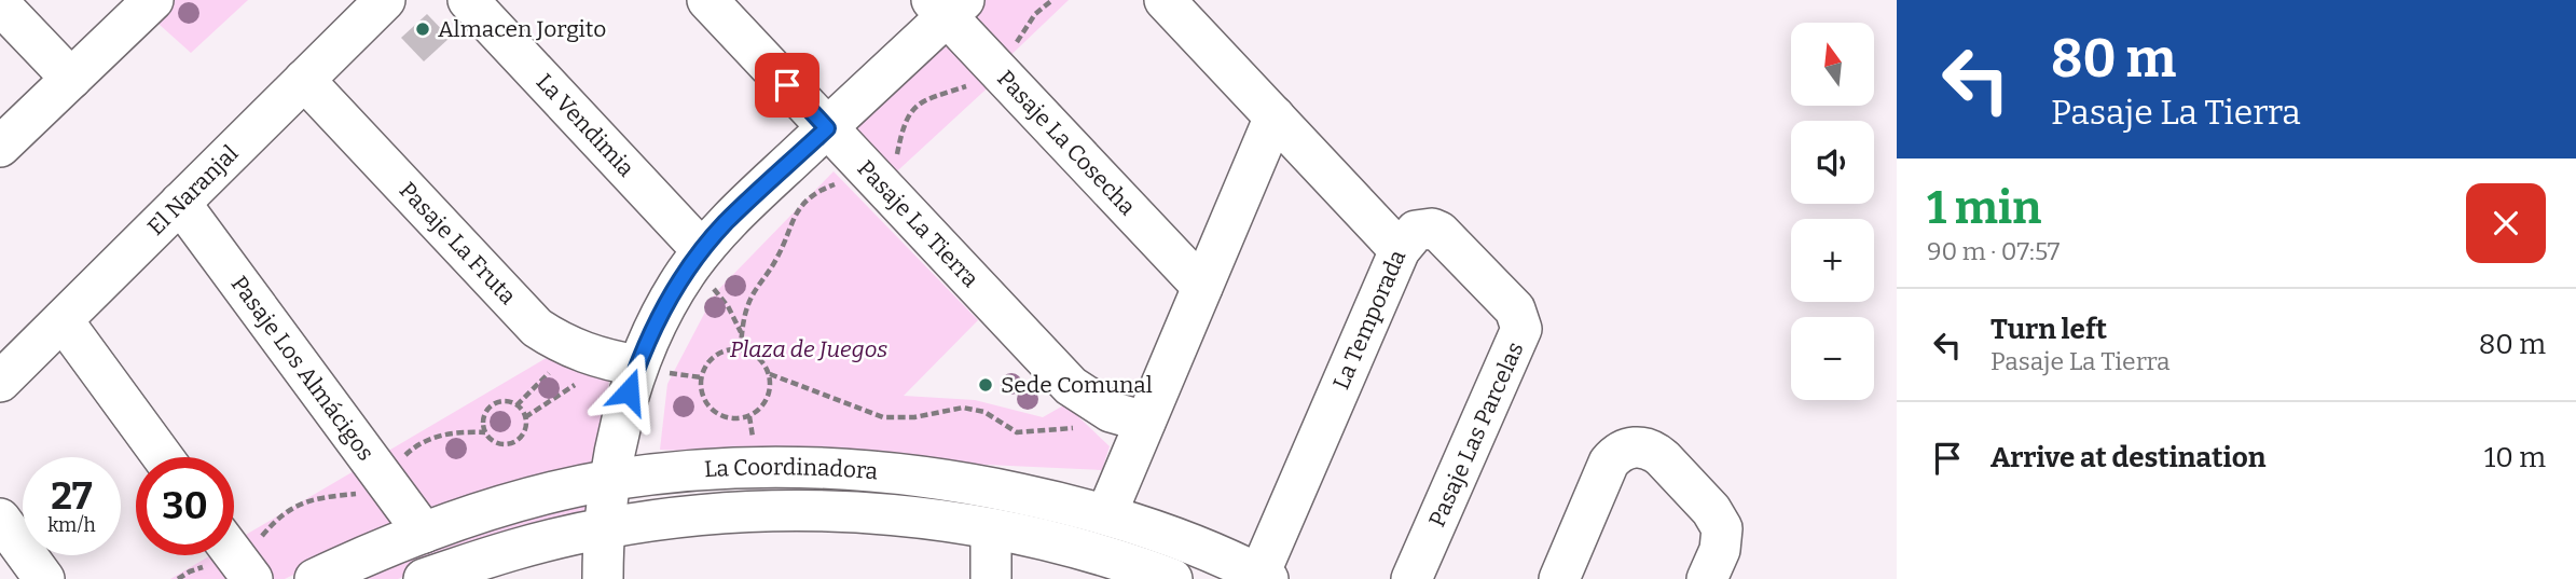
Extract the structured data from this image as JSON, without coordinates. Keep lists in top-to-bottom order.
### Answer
{
  "streets": {
    "street": [
      "La Vendimia",
      "Pasaje La Cosecha",
      "El Naranjal",
      "Pasaje La Tierra",
      "Pasaje La Fruta",
      "La Temporada",
      "Pasaje Los Almácigos",
      "Pasaje Las Parcelas",
      "La Coordinadora"
    ]
  },
  "crossings": [
    ["El Naranjal", "Pasaje La Fruta"],
    ["El Naranjal", "Pasaje Los Almácigos"],
    ["La Temporada", "Pasaje Las Parcelas"],
    ["La Temporada", "La Coordinadora"],
    ["Pasaje Los Almácigos", "La Coordinadora"]
  ],
  "parks": ["Plaza de Juegos"],
  "places": ["Almacen Jorgito", "Sede Comunal"],
  "north": "top",
  "page": {
    "turn": ["80 m", "Pasaje La Tierra"],
    "map_buttons": ["+", "−"],
    "heading": ["1 min", "90 m · 07:57"],
    "list": [
      {
        "name": "Turn left",
        "note": "Pasaje La Tierra",
        "value": "80 m"
      },
      {
        "name": "Arrive at destination",
        "value": "10 m"
      }
    ],
    "speed": "27 km/h",
    "limit": "30"
  }
}
